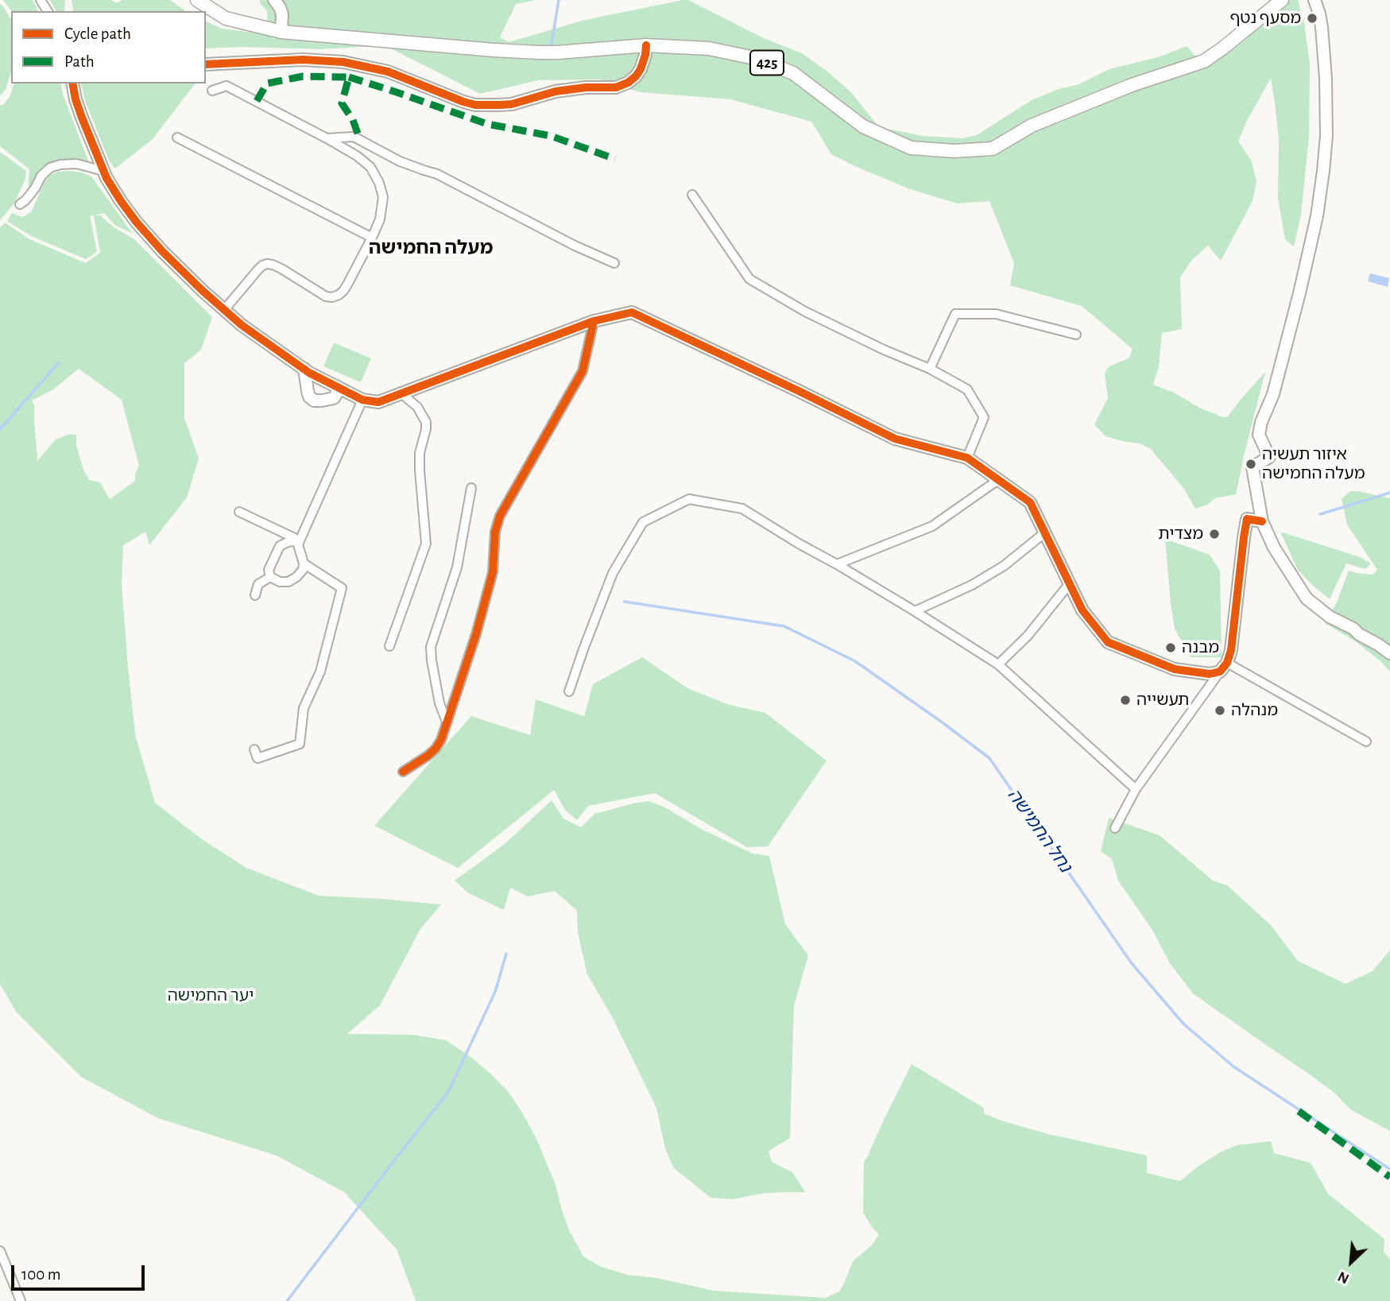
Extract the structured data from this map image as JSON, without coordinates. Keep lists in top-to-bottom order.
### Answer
{
  "streets": {
    "main road": ["425"]
  },
  "districts": ["מעלה החמישה"],
  "water": ["נחל החמישה"],
  "parks": ["יער החמישה"],
  "places": [
    "מסעף נטף",
    "איזור תעשיה מעלה החמישה",
    "מצדית",
    "מבנה",
    "תעשייה",
    "מנהלה"
  ],
  "legend": ["Cycle path", "Path"],
  "scale_bar": "100 m",
  "north": "bottom left"
}
